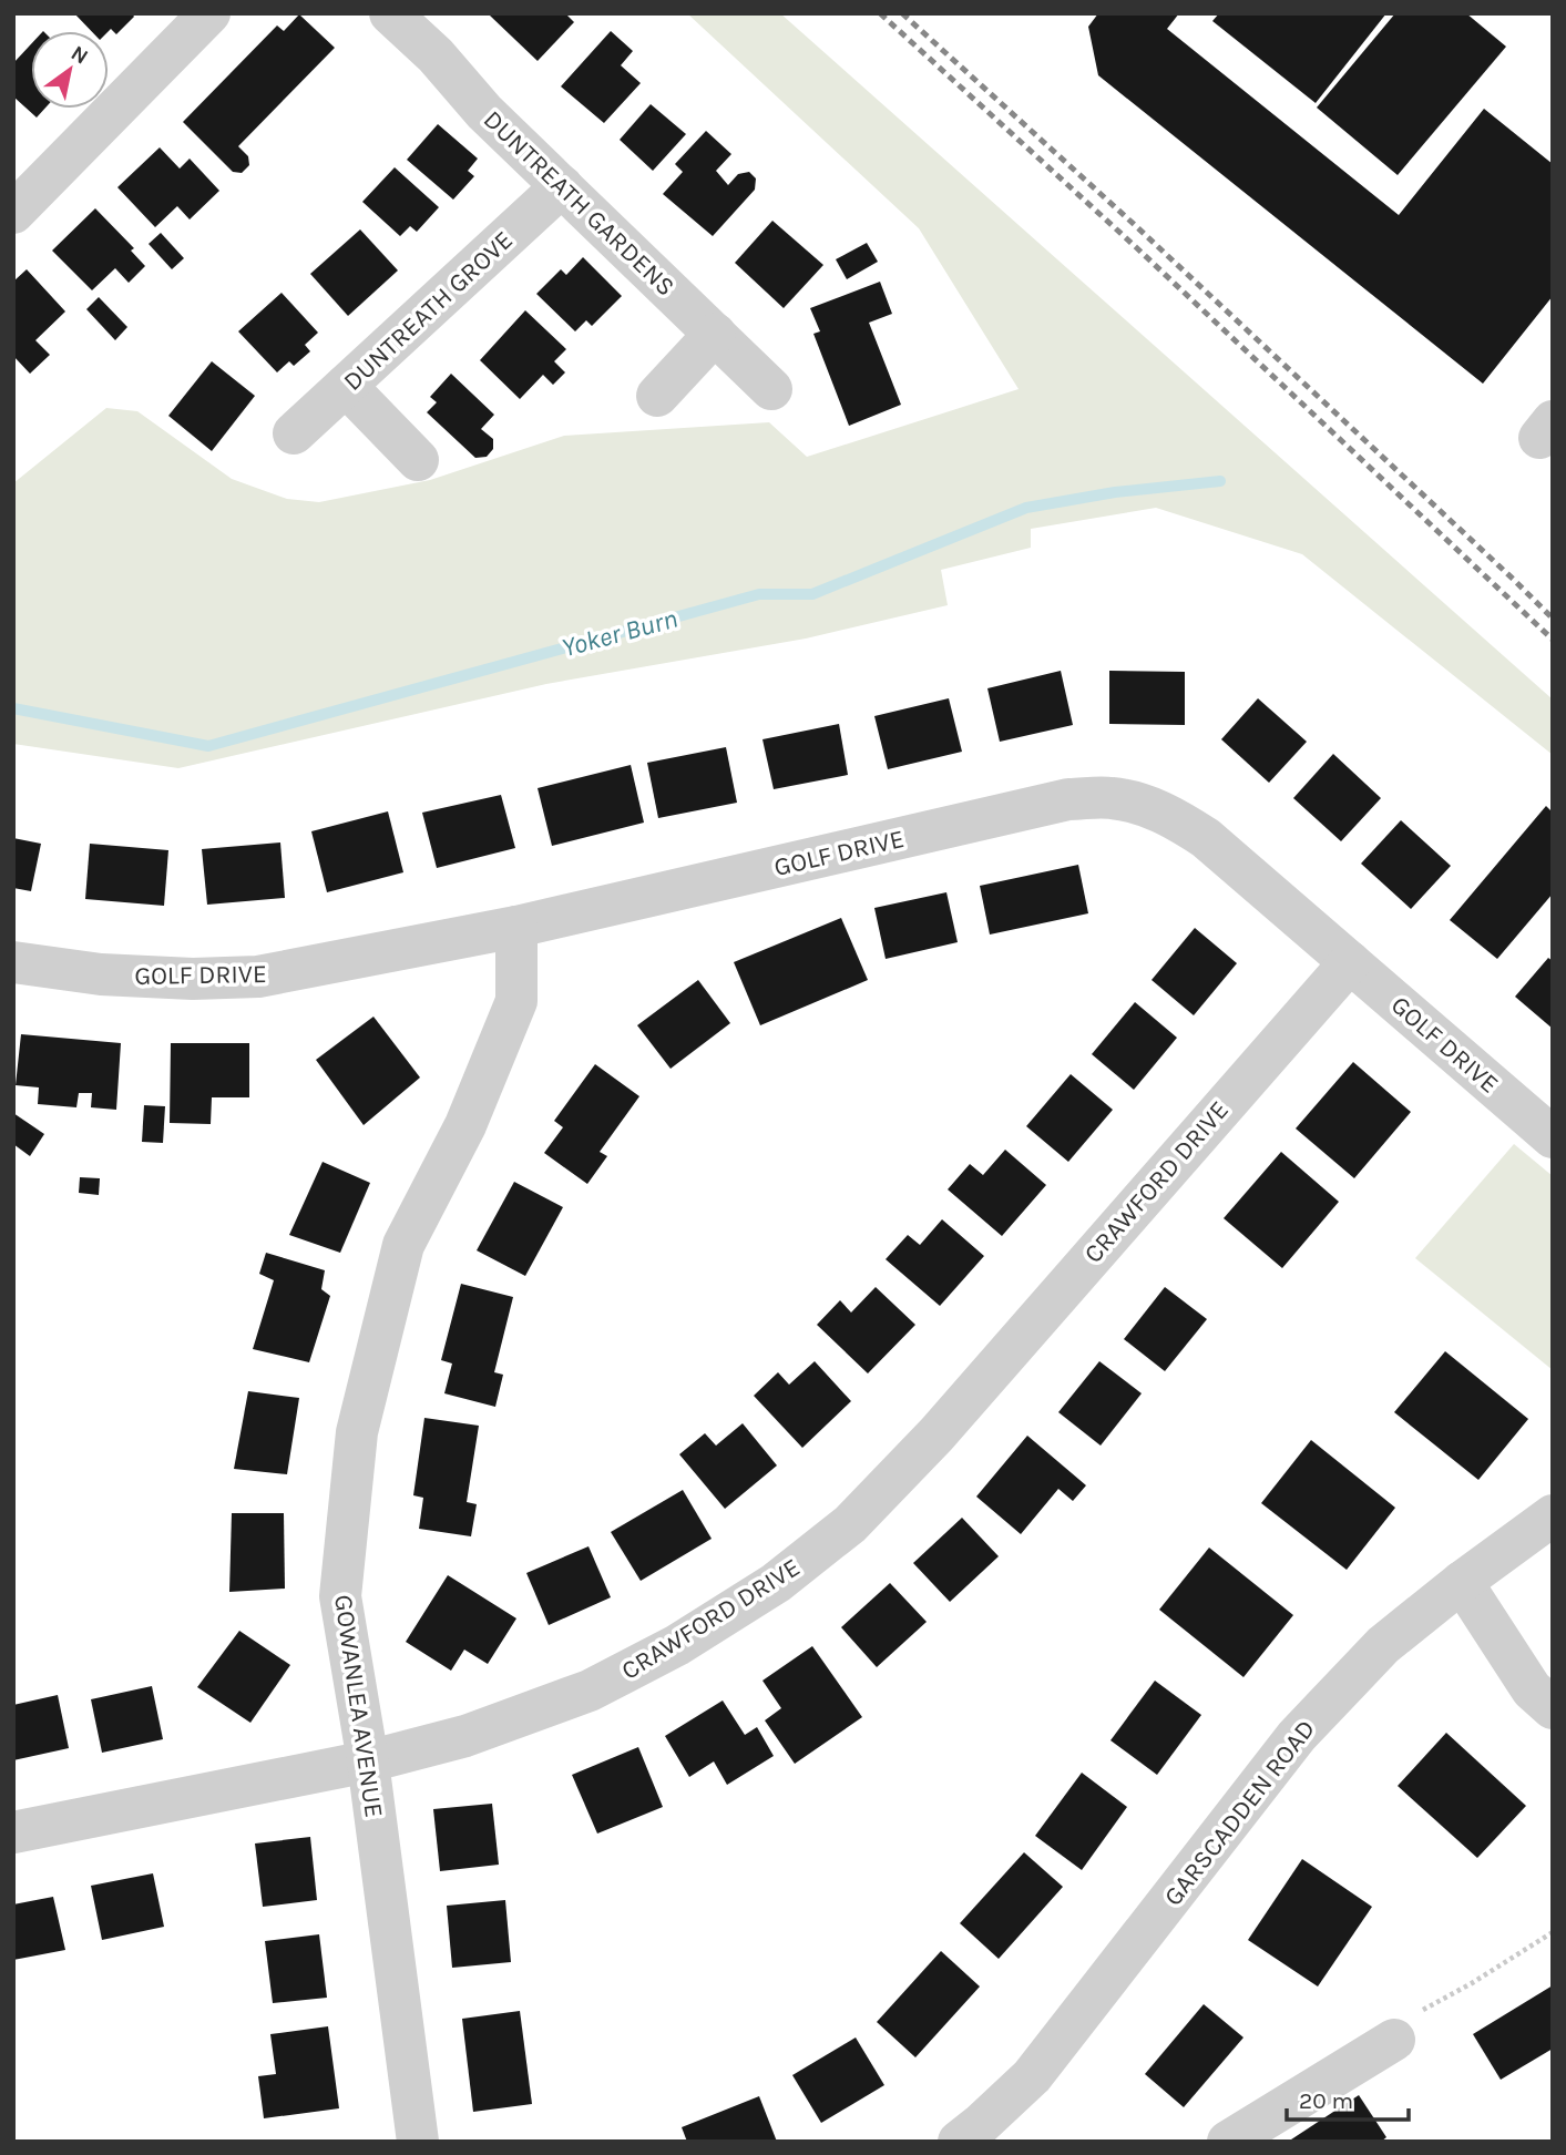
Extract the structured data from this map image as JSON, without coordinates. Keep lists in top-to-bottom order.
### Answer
{
  "streets": {
    "street": [
      "DUNTREATH GARDENS",
      "DUNTREATH GROVE",
      "GOLF DRIVE",
      "CRAWFORD DRIVE",
      "GOWANLEA AVENUE",
      "GARSCADDEN ROAD"
    ]
  },
  "crossings": [
    ["DUNTREATH GARDENS", "DUNTREATH GROVE"],
    ["GOLF DRIVE", "CRAWFORD DRIVE"],
    ["GOLF DRIVE", "GOWANLEA AVENUE"],
    ["CRAWFORD DRIVE", "GOWANLEA AVENUE"]
  ],
  "water": ["Yoker Burn"],
  "scale_bar": "20 m",
  "north": "top right"
}
